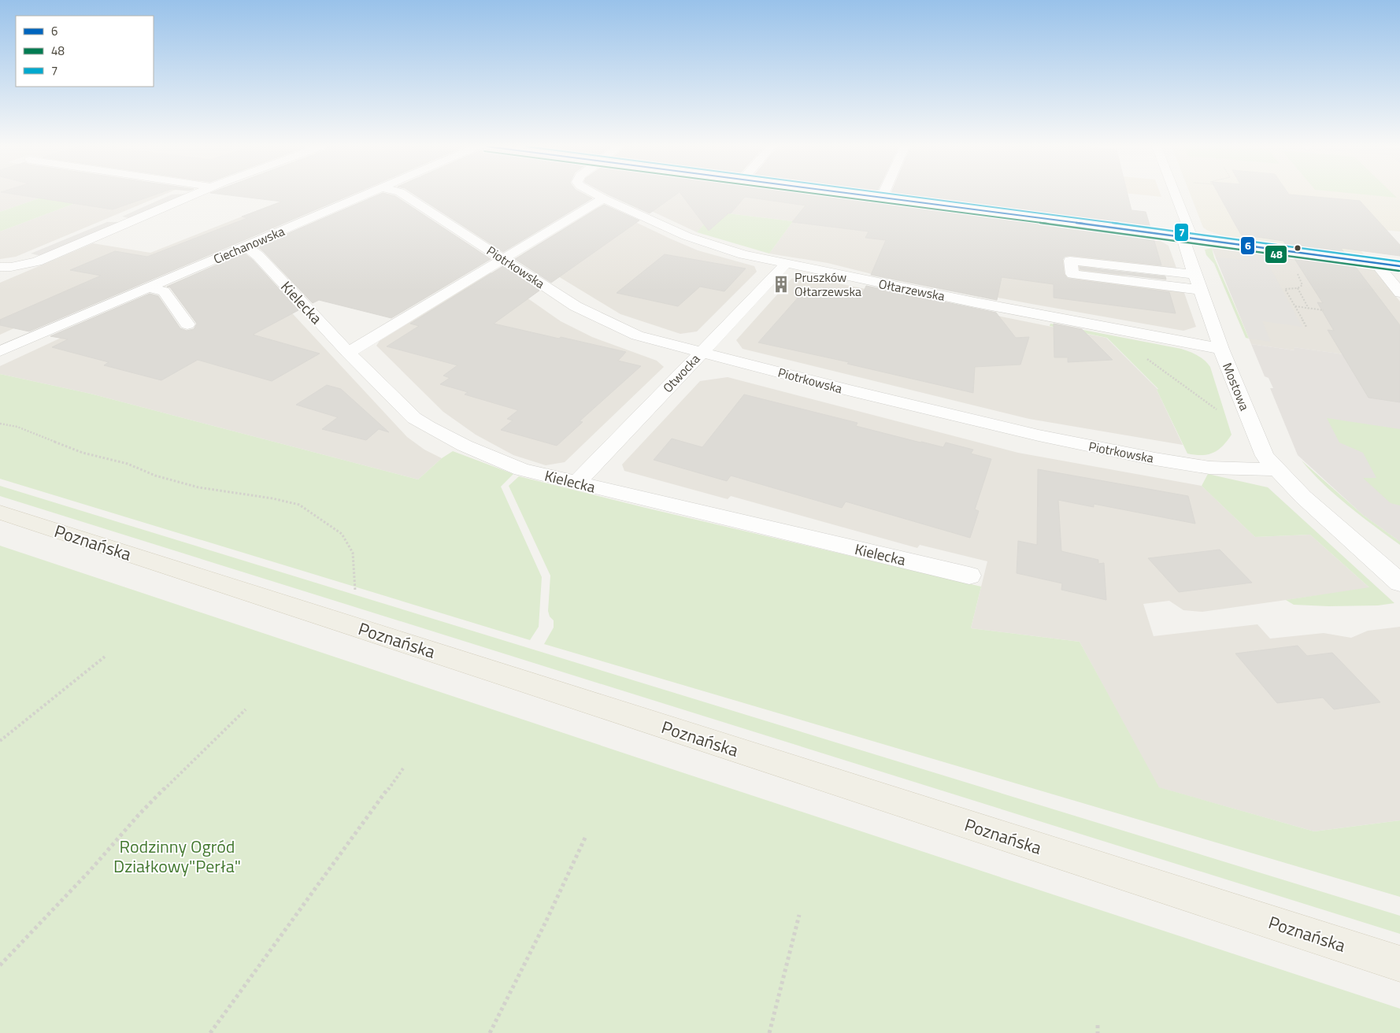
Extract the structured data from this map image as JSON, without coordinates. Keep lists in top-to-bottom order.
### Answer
{
  "streets": {
    "main road": ["Poznańska"],
    "street": [
      "Ciechanowska",
      "Piotrkowska",
      "Ołtarzewska",
      "Kielecka",
      "Otwocka",
      "Mostowa"
    ]
  },
  "crossings": [
    ["Ciechanowska", "Kielecka"],
    ["Piotrkowska", "Otwocka"],
    ["Piotrkowska", "Mostowa"],
    ["Ołtarzewska", "Otwocka"],
    ["Ołtarzewska", "Mostowa"],
    ["Kielecka", "Otwocka"]
  ],
  "parks": ["Rodzinny Ogród Działkowy\"Perła\""],
  "places": {
    "building": ["Pruszków Ołtarzewska"]
  },
  "lines": ["transit line 6", "transit line 48", "transit line 7"],
  "legend": ["6", "48", "7"]
}
